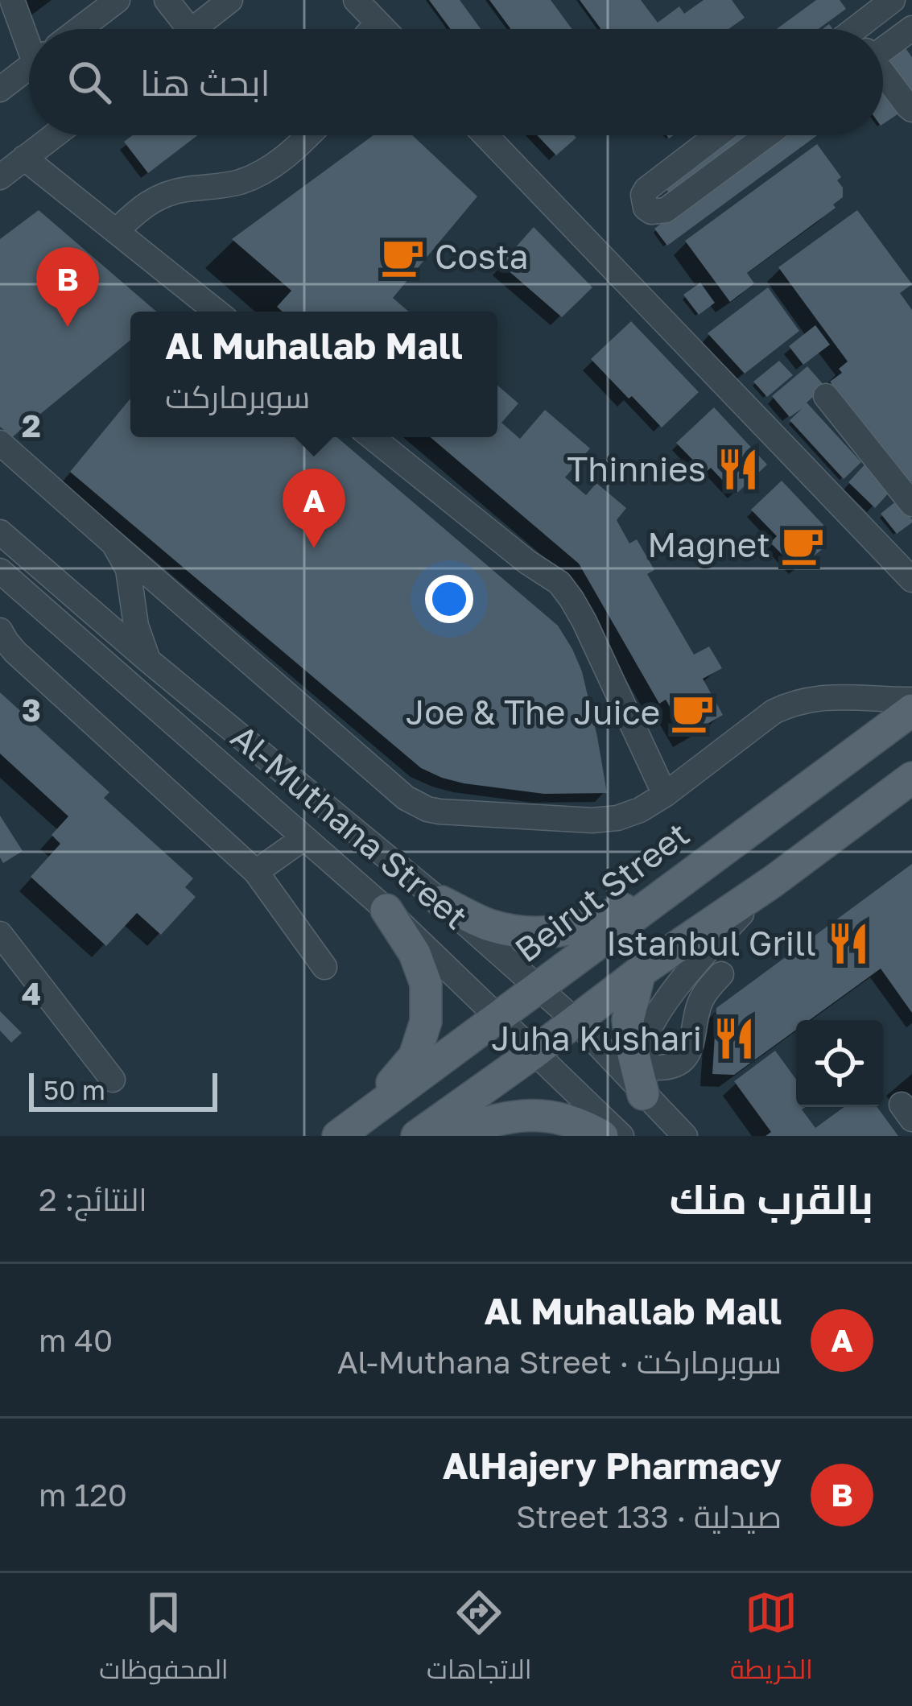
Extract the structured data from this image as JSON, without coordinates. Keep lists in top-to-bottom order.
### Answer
{
  "streets": {
    "main road": ["Beirut Street"],
    "street": ["Al-Muthana Street"]
  },
  "crossings": [
    ["Al-Muthana Street", "Beirut Street"]
  ],
  "places": {
    "cafe": ["Costa", "Magnet", "Joe & The Juice"],
    "restaurant": ["Thinnies", "Istanbul Grill", "Juha Kushari"]
  },
  "scale_bar": "50 m",
  "page": {
    "search": "ابحث هنا",
    "pins": ["B", "A"],
    "popup": ["Al Muhallab Mall", "سوبرماركت"],
    "scale": "50 m",
    "heading": ["بالقرب منك", "النتائج: 2"],
    "list": [
      {
        "mark": "A",
        "name": "Al Muhallab Mall",
        "note": "سوبرماركت · Al-Muthana Street",
        "value": "40 m"
      },
      {
        "mark": "B",
        "name": "AlHajery Pharmacy",
        "note": "صيدلية · Street 133",
        "value": "120 m"
      }
    ],
    "nav": ["الخريطة", "الاتجاهات", "المحفوظات"]
  },
  "grid": {
    "rows": ["2", "3", "4"]
  }
}
